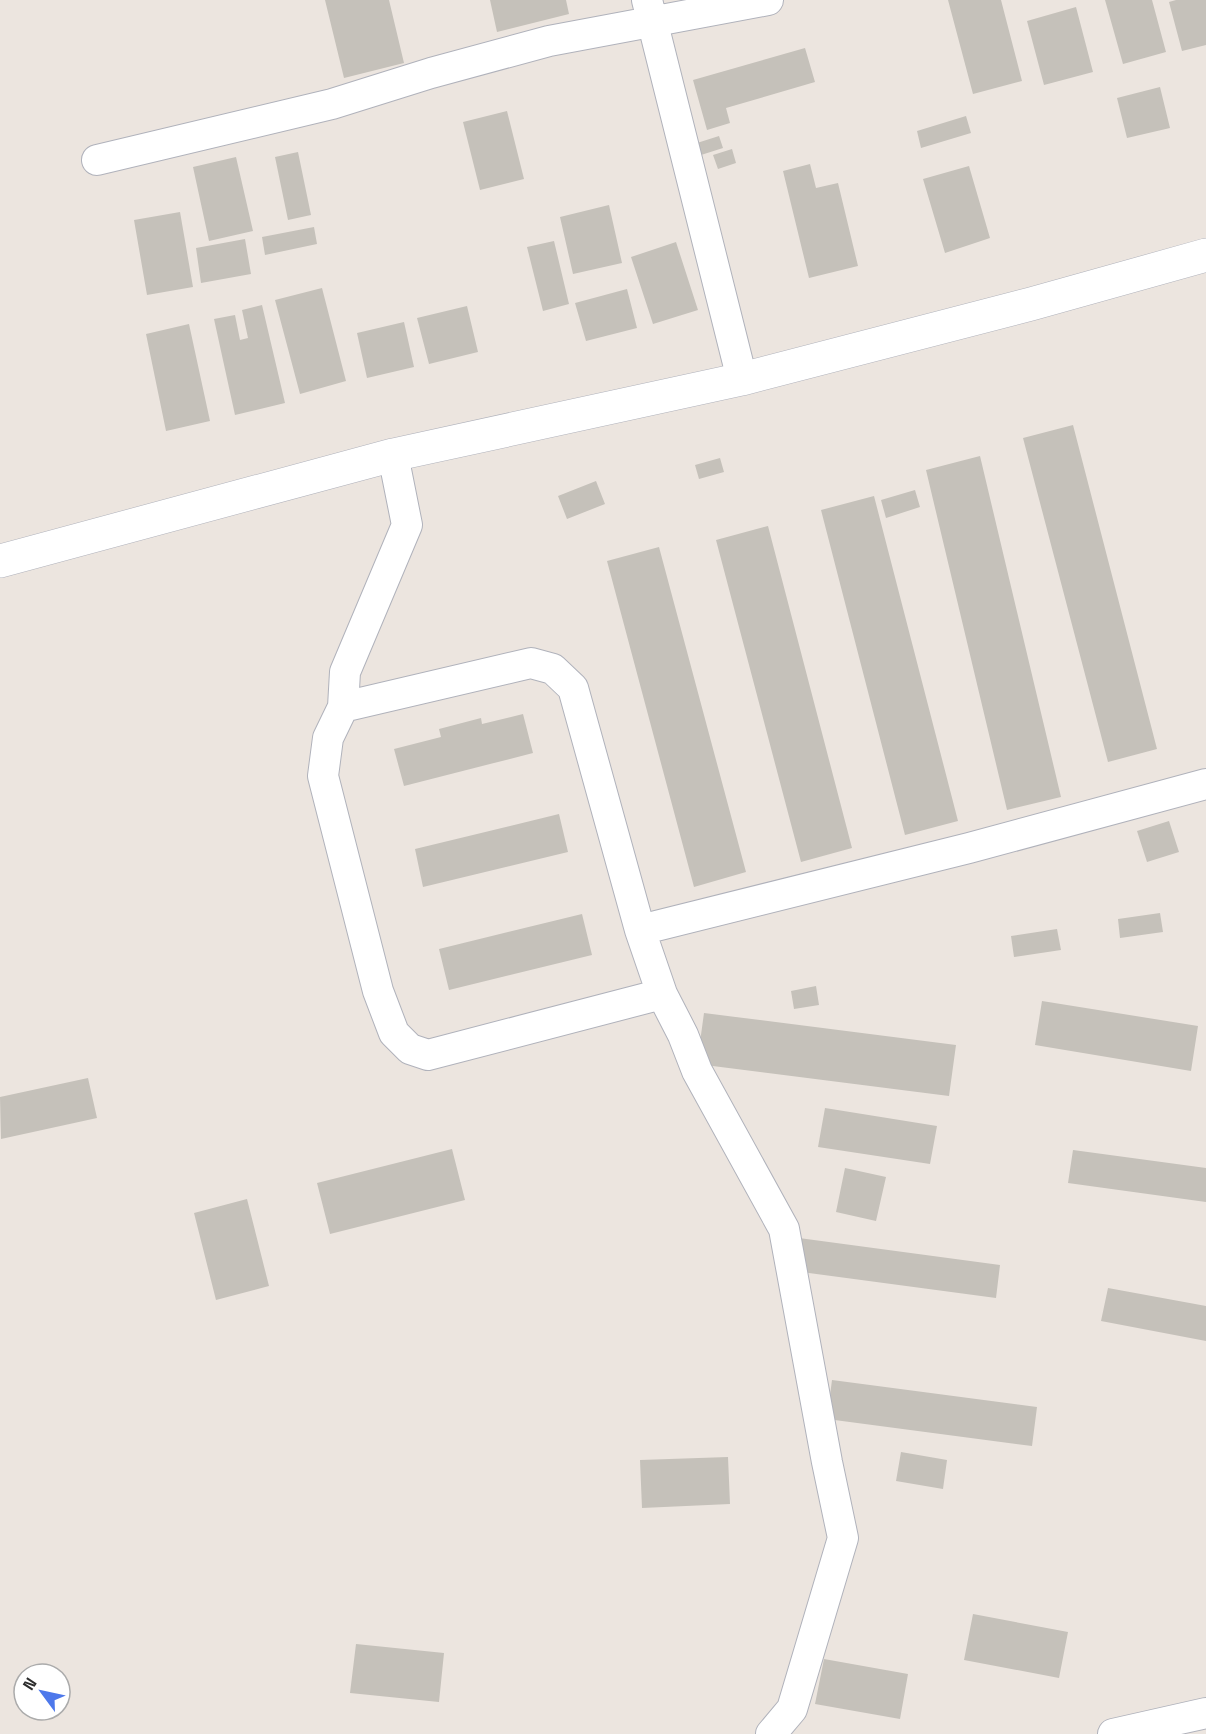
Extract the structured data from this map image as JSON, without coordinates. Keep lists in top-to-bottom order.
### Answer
{
  "north": "top left"
}
